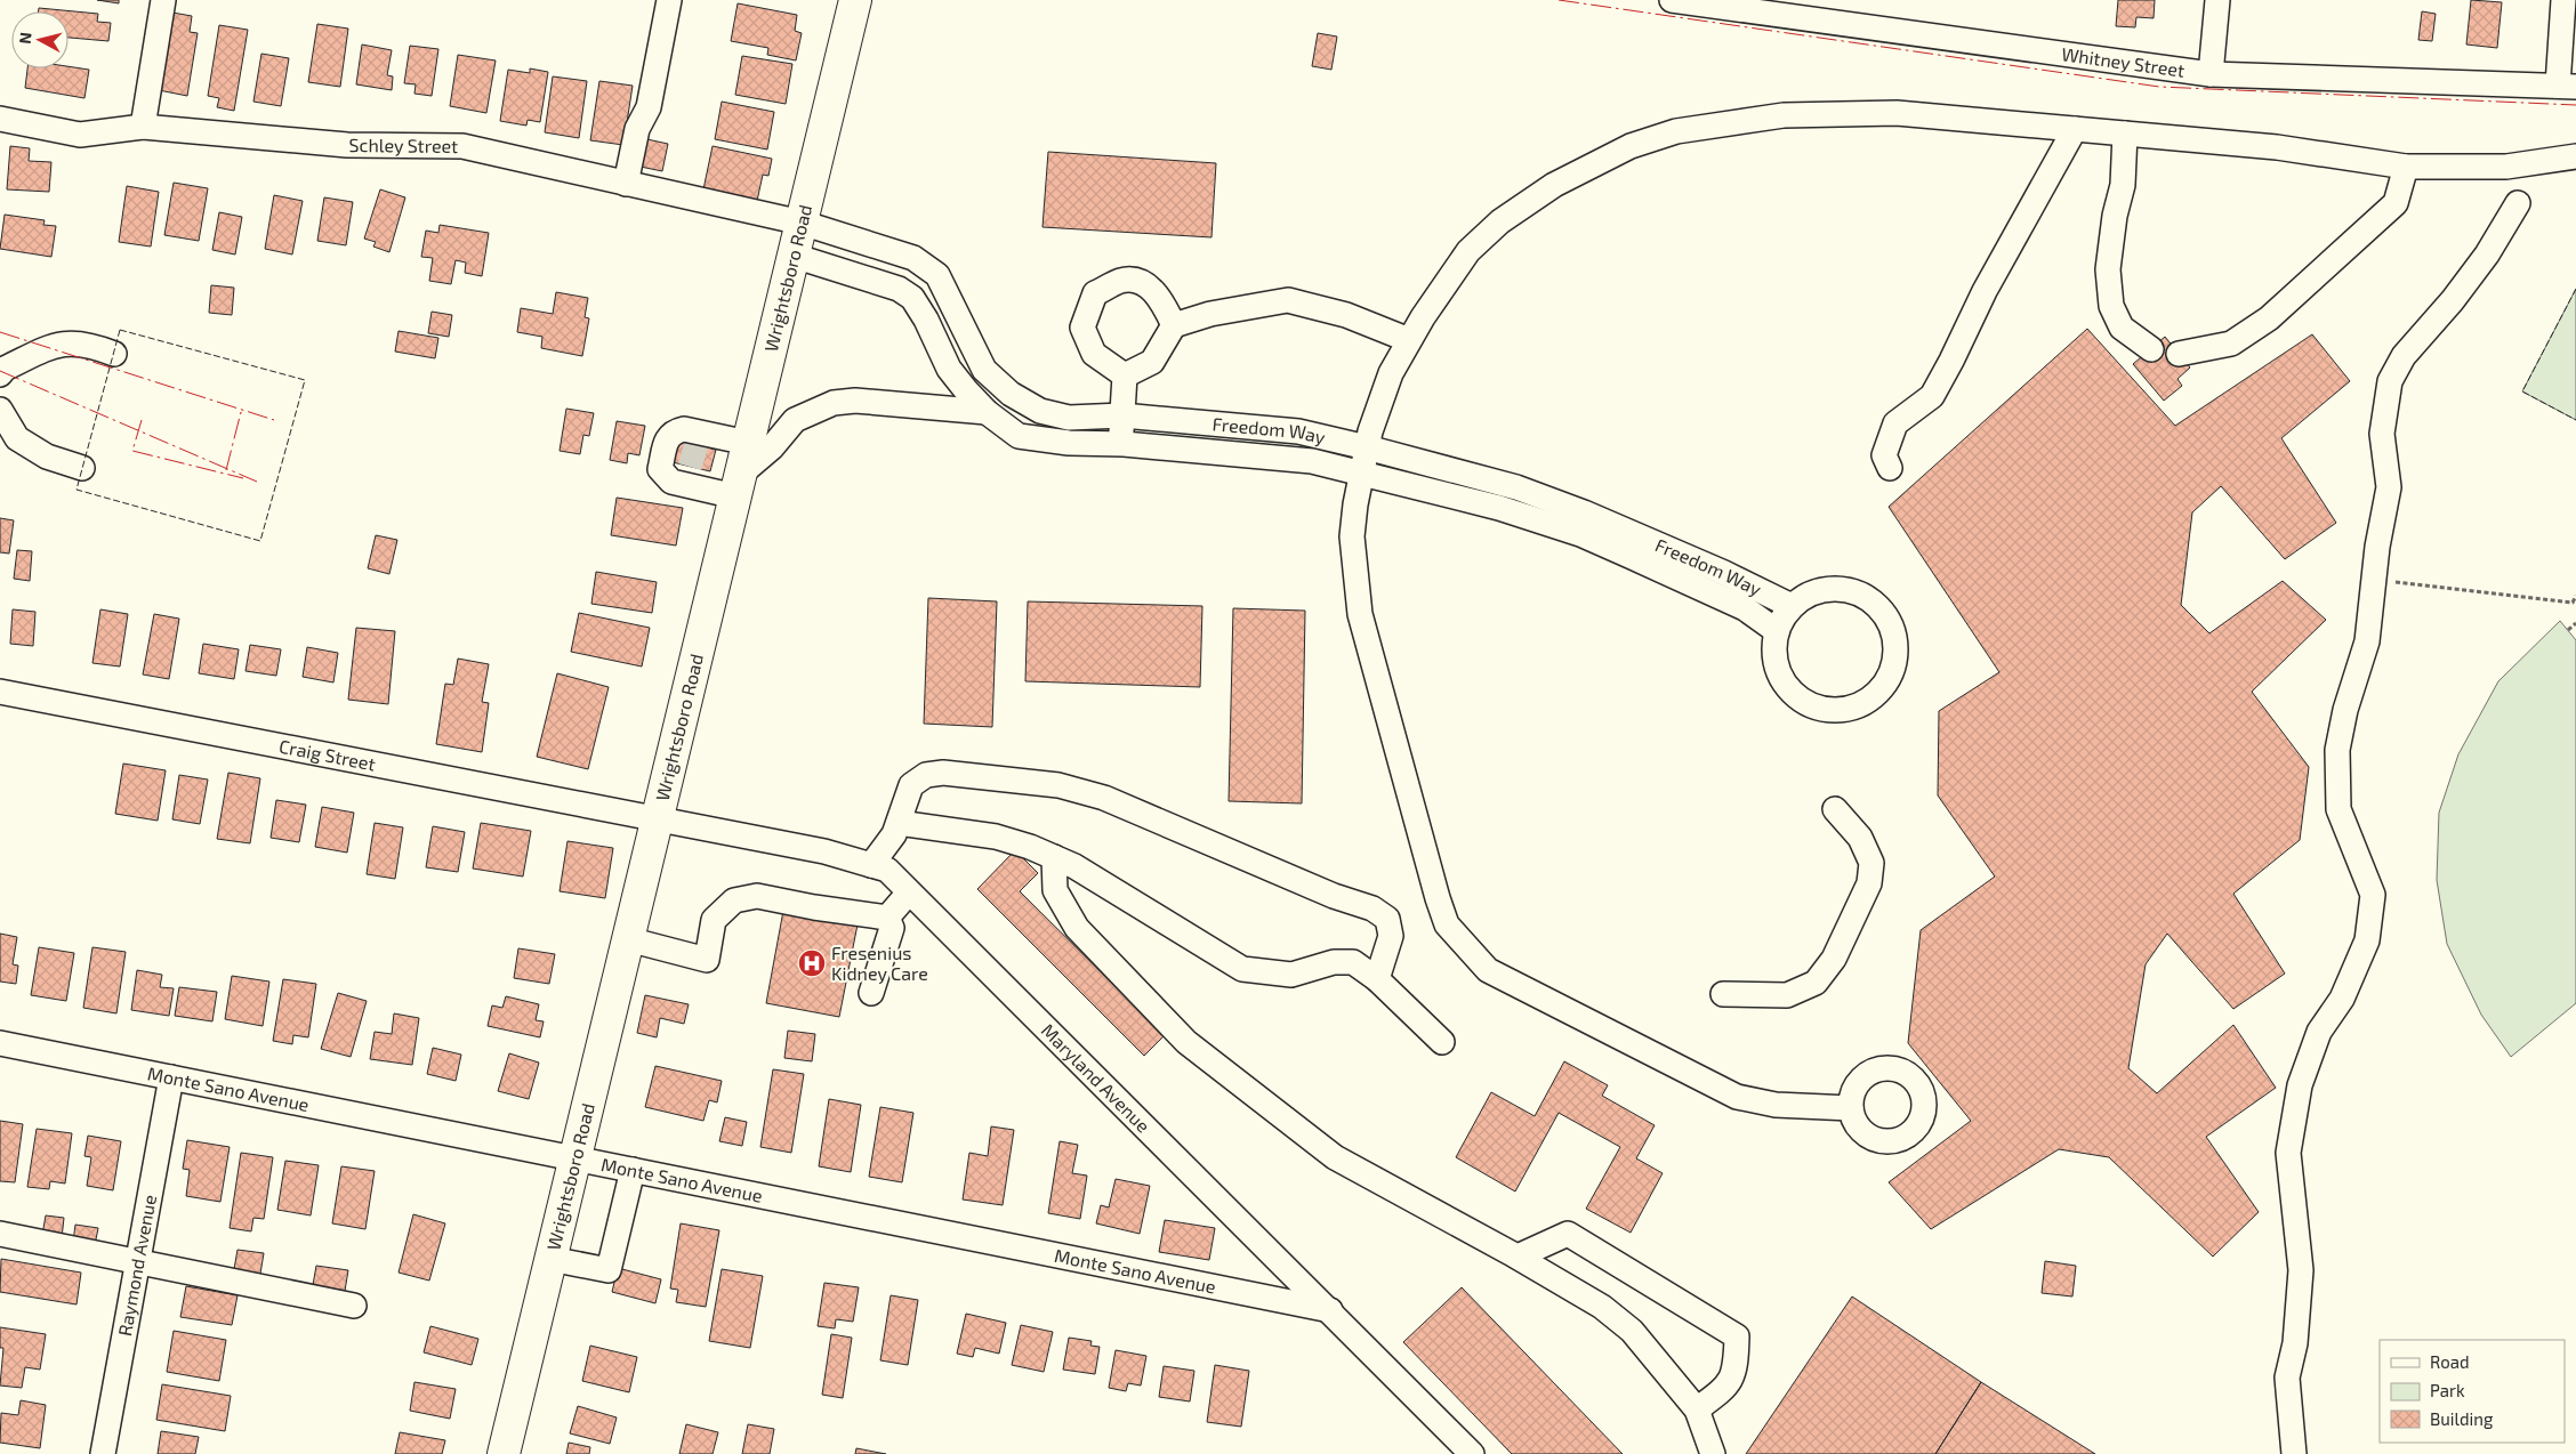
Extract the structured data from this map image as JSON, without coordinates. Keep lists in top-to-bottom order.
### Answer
{
  "streets": {
    "main road": ["Wrightsboro Road"],
    "street": [
      "Whitney Street",
      "Schley Street",
      "Freedom Way",
      "Craig Street",
      "Maryland Avenue",
      "Monte Sano Avenue",
      "Raymond Avenue"
    ]
  },
  "crossings": [
    ["Schley Street", "Wrightsboro Road"],
    ["Schley Street", "Freedom Way"],
    ["Wrightsboro Road", "Freedom Way"],
    ["Wrightsboro Road", "Craig Street"],
    ["Wrightsboro Road", "Maryland Avenue"],
    ["Wrightsboro Road", "Monte Sano Avenue"],
    ["Craig Street", "Maryland Avenue"],
    ["Maryland Avenue", "Monte Sano Avenue"],
    ["Monte Sano Avenue", "Raymond Avenue"]
  ],
  "places": {
    "hospital": ["Fresenius Kidney Care"]
  },
  "legend": ["Road", "Park", "Building"],
  "north": "left"
}
